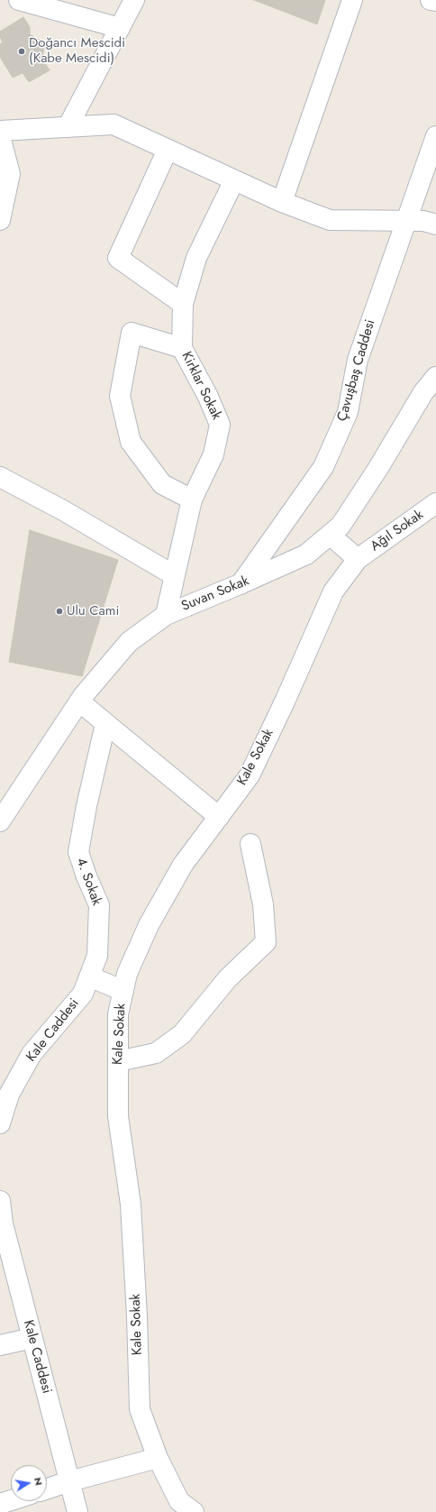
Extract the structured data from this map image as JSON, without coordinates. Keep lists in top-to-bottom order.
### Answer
{
  "streets": {
    "street": [
      "Çavuşbaş Caddesi",
      "Kirklar Sokak",
      "Ağıl Sokak",
      "Suvan Sokak",
      "Kale Sokak",
      "4. Sokak",
      "Kale Caddesi"
    ]
  },
  "crossings": [
    ["Çavuşbaş Caddesi", "Suvan Sokak"],
    ["Kirklar Sokak", "Suvan Sokak"],
    ["Ağıl Sokak", "Kale Sokak"],
    ["4. Sokak", "Kale Caddesi"]
  ],
  "places": ["Doğancı Mescidi (Kabe Mescidi)", "Ulu Cami"],
  "north": "right"
}
